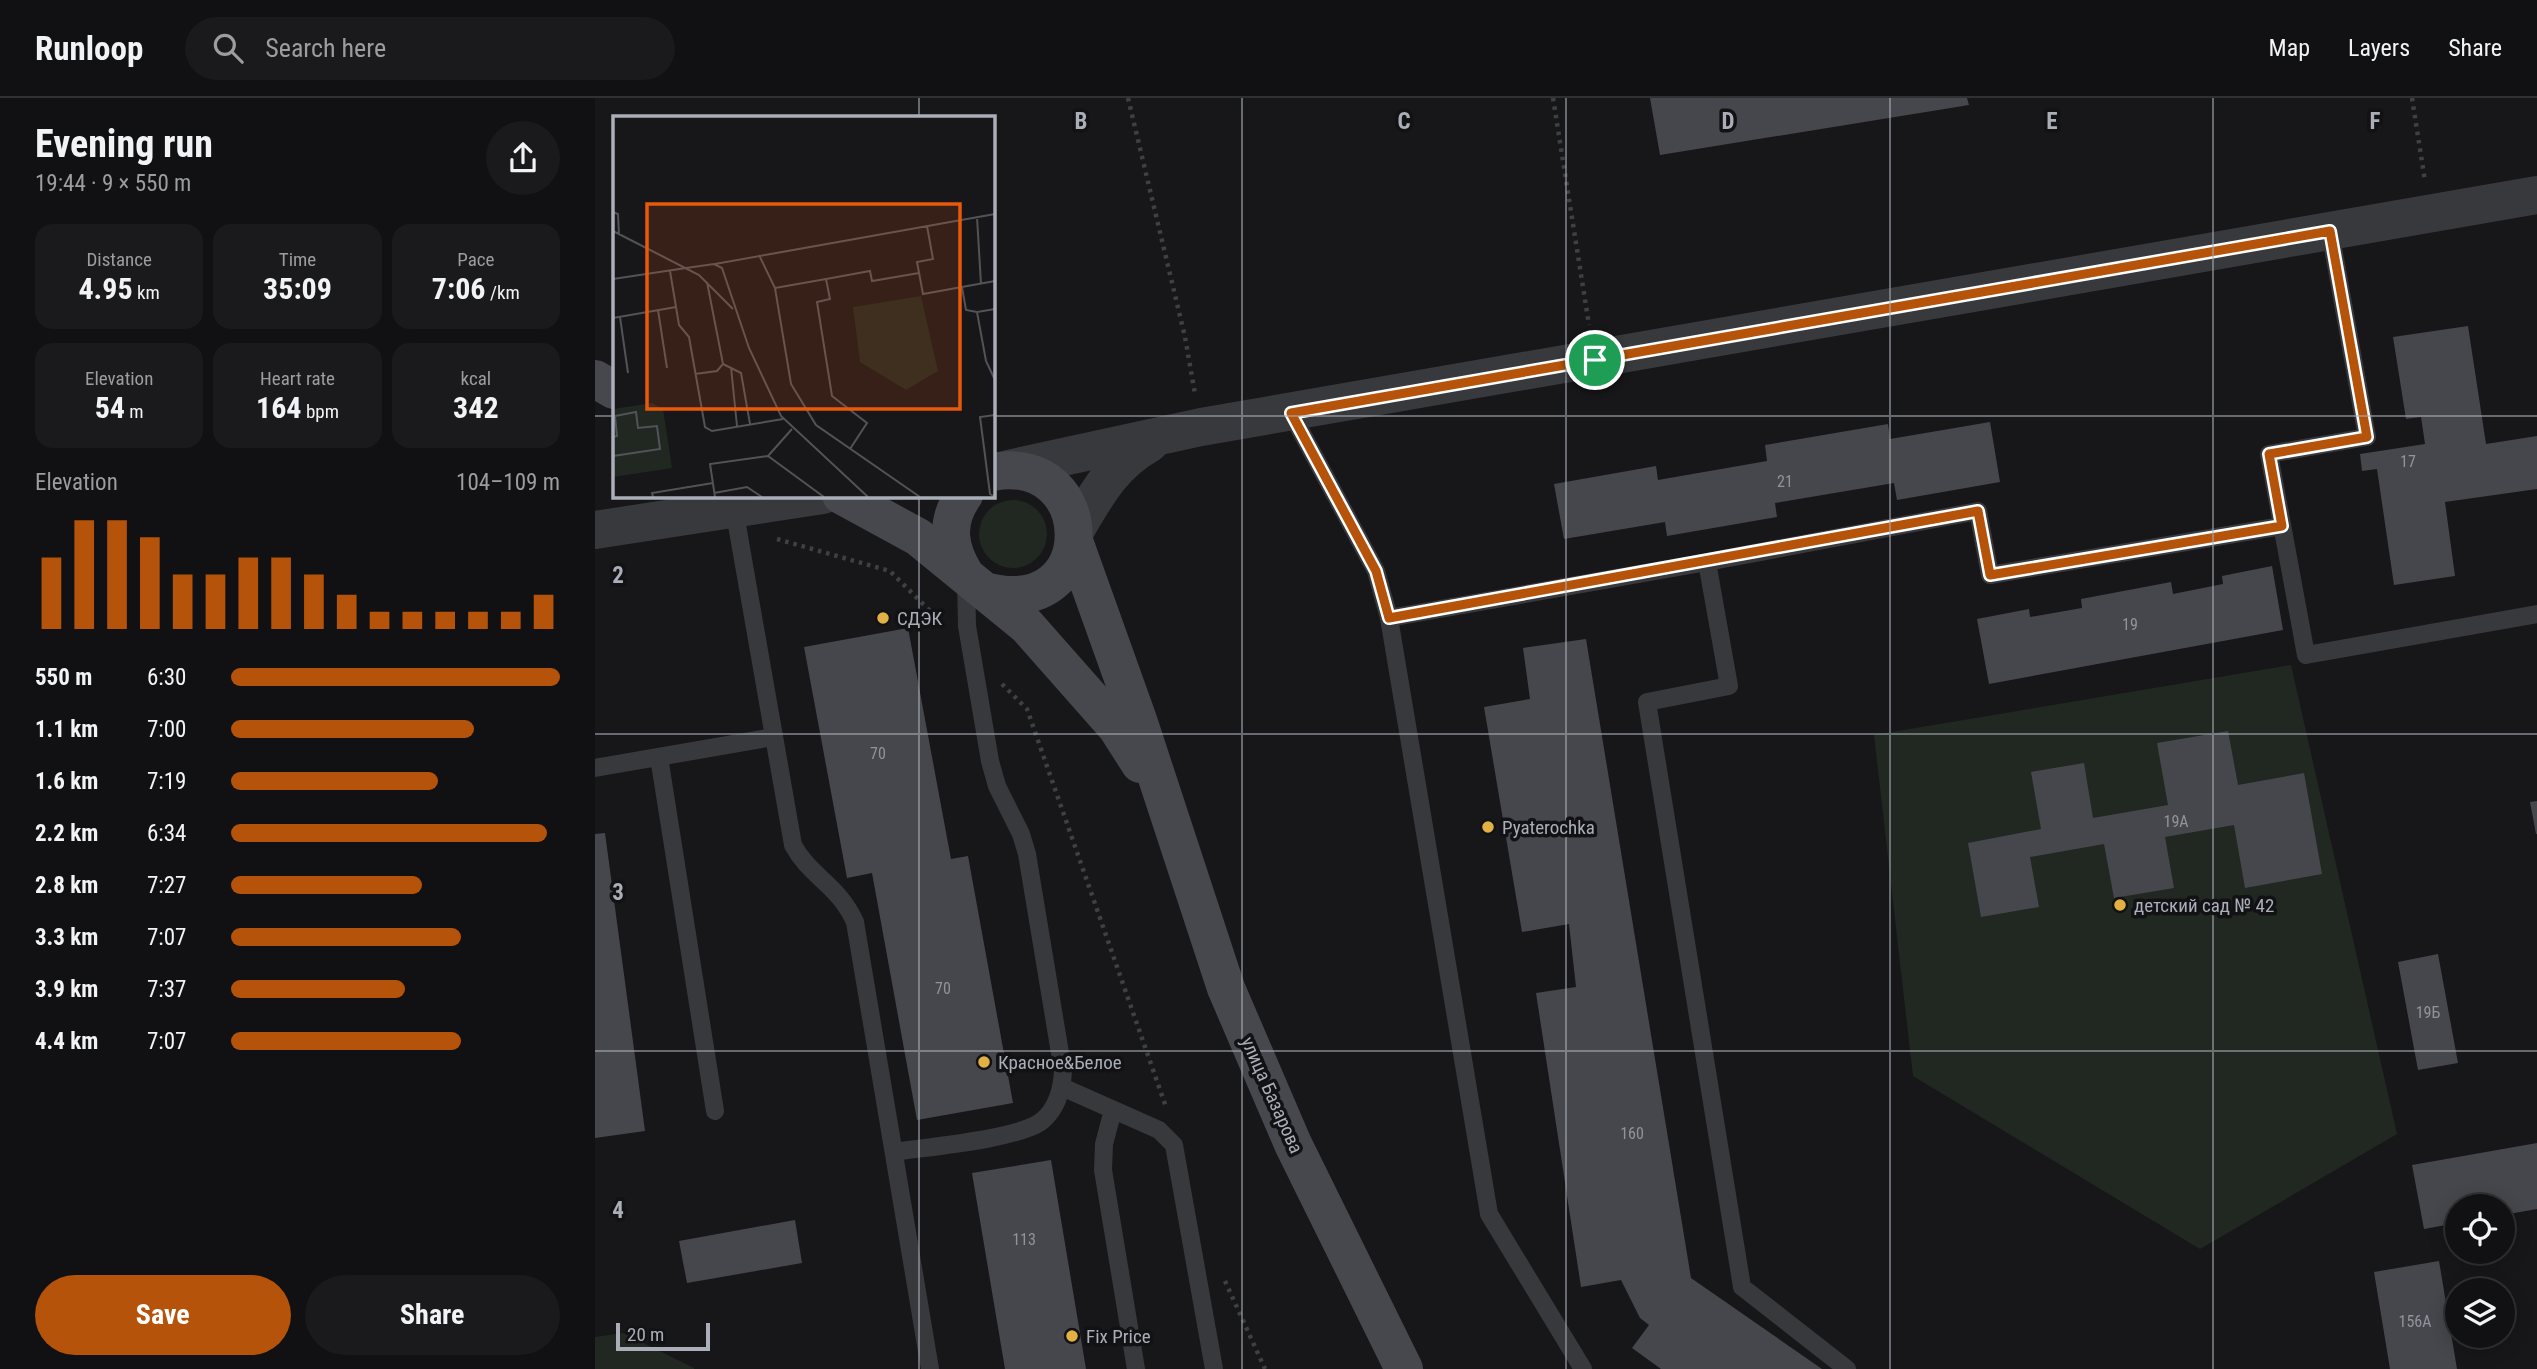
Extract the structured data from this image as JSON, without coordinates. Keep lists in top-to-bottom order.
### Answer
{
  "streets": {
    "main road": ["улица Базарова"]
  },
  "places": [
    "СДЭК",
    "Pyaterochka",
    "детский сад № 42",
    "Красное&Белое",
    "Fix Price"
  ],
  "house_numbers": [
    "17",
    "21",
    "19",
    "70",
    "19А",
    "70",
    "19Б",
    "160",
    "113",
    "156А"
  ],
  "scale_bar": "20 m",
  "page": {
    "header": "Runloop",
    "search": "Search here",
    "nav": ["Map", "Layers", "Share"],
    "heading": ["Evening run", "19:44 · 9 × 550 m"],
    "stats": [
      ["Distance", "4.95 km"],
      ["Time", "35:09"],
      ["Pace", "7:06 /km"],
      ["Elevation", "54 m"],
      ["Heart rate", "164 bpm"],
      ["kcal", "342"]
    ],
    "chart": ["Elevation", "104–109 m"],
    "list": [
      {
        "name": "550 m",
        "note": "6:30"
      },
      {
        "name": "1.1 km",
        "note": "7:00"
      },
      {
        "name": "1.6 km",
        "note": "7:19"
      },
      {
        "name": "2.2 km",
        "note": "6:34"
      },
      {
        "name": "2.8 km",
        "note": "7:27"
      },
      {
        "name": "3.3 km",
        "note": "7:07"
      },
      {
        "name": "3.9 km",
        "note": "7:37"
      },
      {
        "name": "4.4 km",
        "note": "7:07"
      }
    ],
    "buttons": ["Save", "Share"],
    "scale": "20 m"
  },
  "grid": {
    "columns": [
      "B",
      "C",
      "D",
      "E",
      "F"
    ],
    "rows": ["2", "3", "4"]
  }
}
